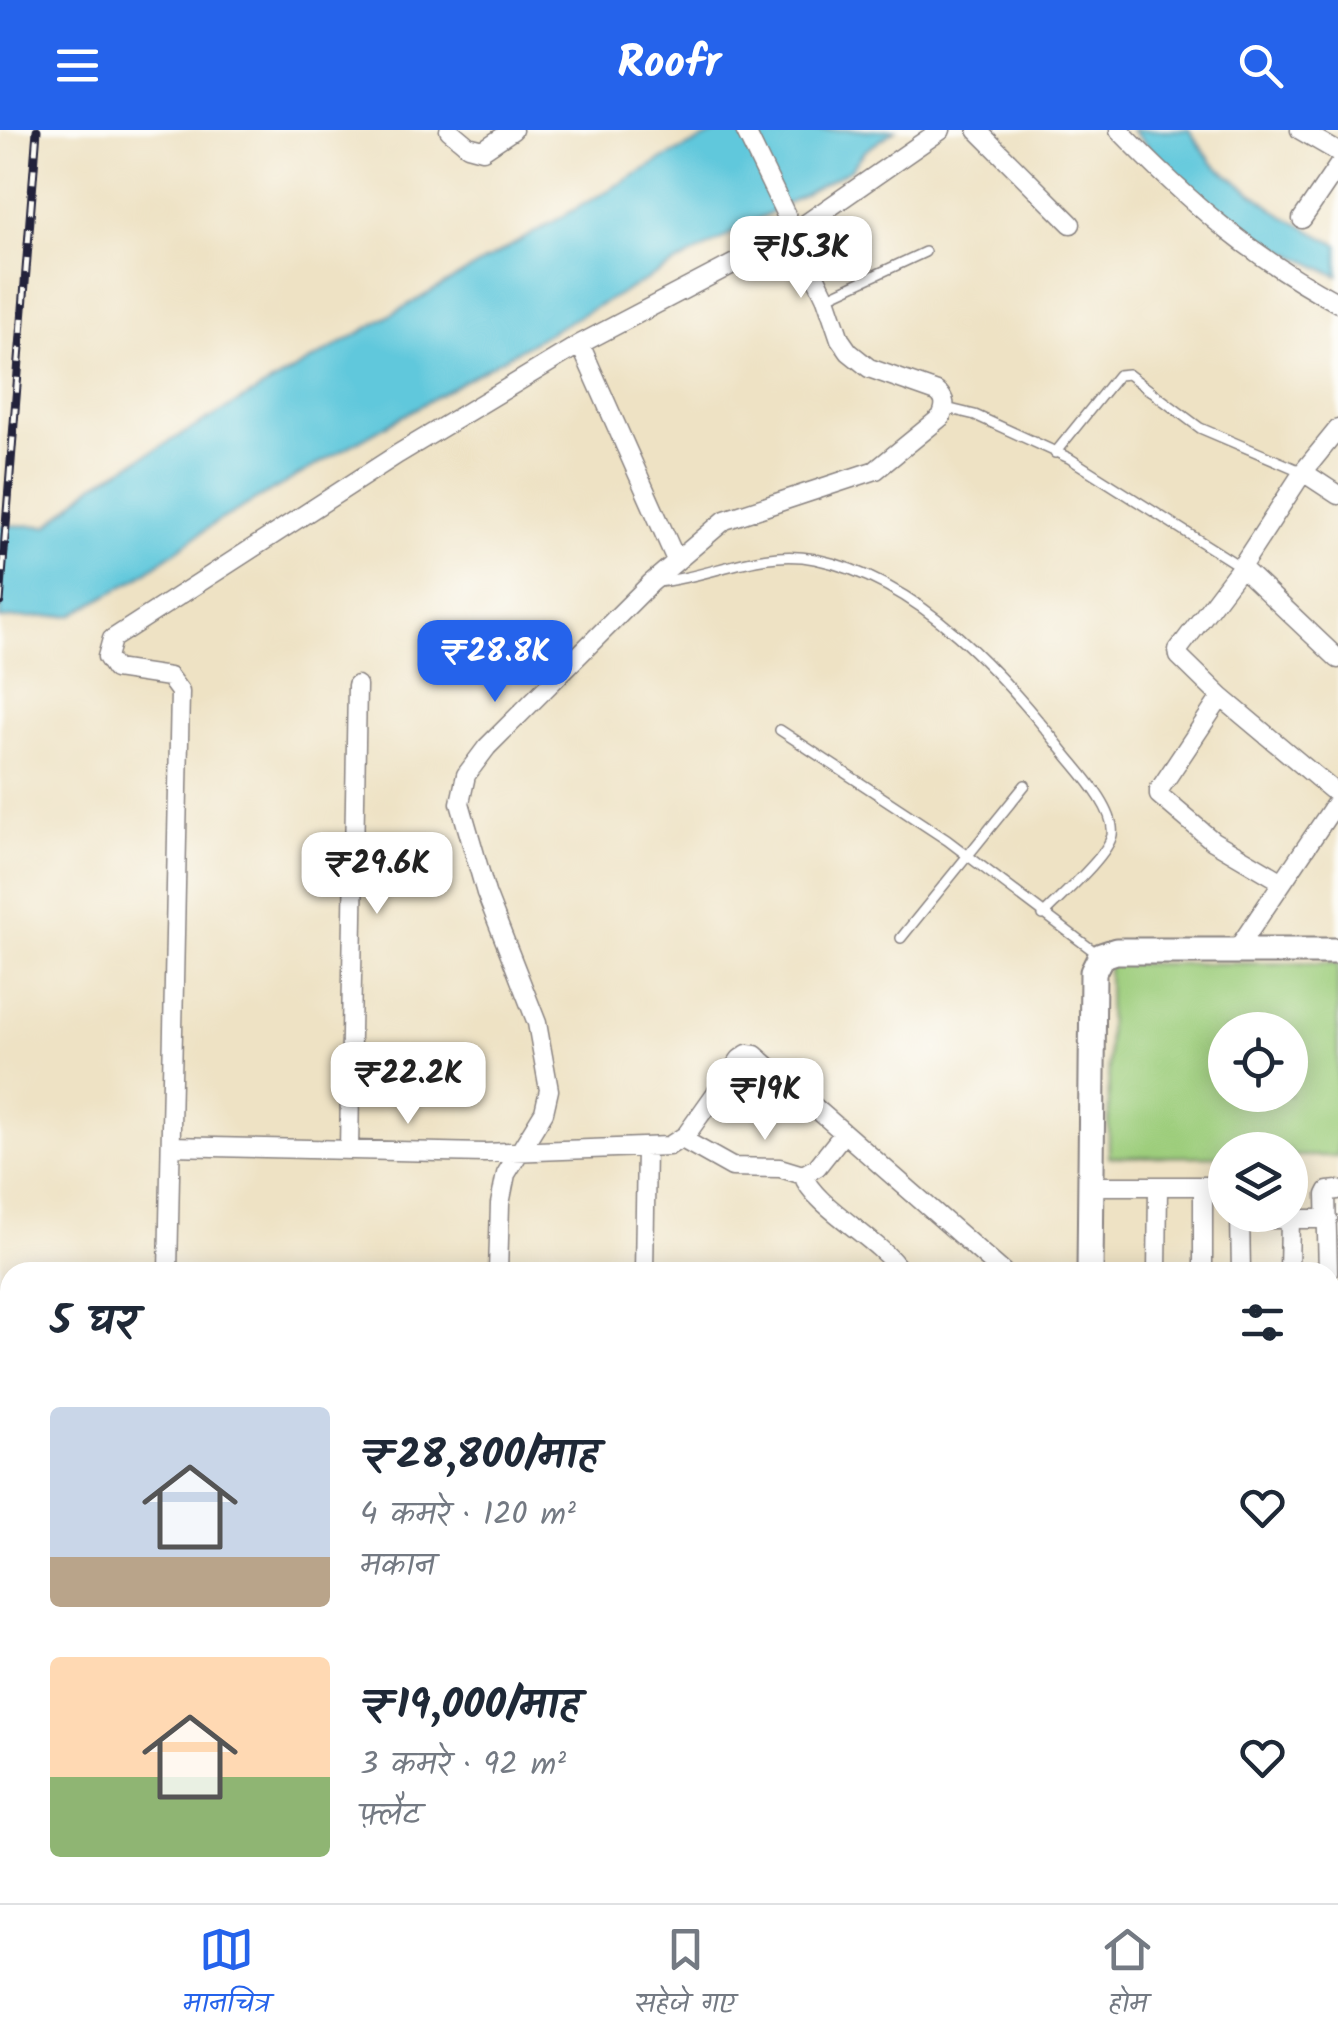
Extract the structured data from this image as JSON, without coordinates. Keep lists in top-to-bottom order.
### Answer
{
  "page": {
    "header": "Roofr",
    "price": [
      "₹15.3K",
      "₹28.8K",
      "₹29.6K",
      "₹22.2K",
      "₹19K"
    ],
    "heading": "5 घर",
    "list": [
      {
        "name": "₹28,800/माह",
        "note": "4 कमरे · 120 m² · मकान"
      },
      {
        "name": "₹19,000/माह",
        "note": "3 कमरे · 92 m² · फ़्लैट"
      }
    ],
    "tabs": ["मानचित्र", "सहेजे गए", "होम"]
  }
}
